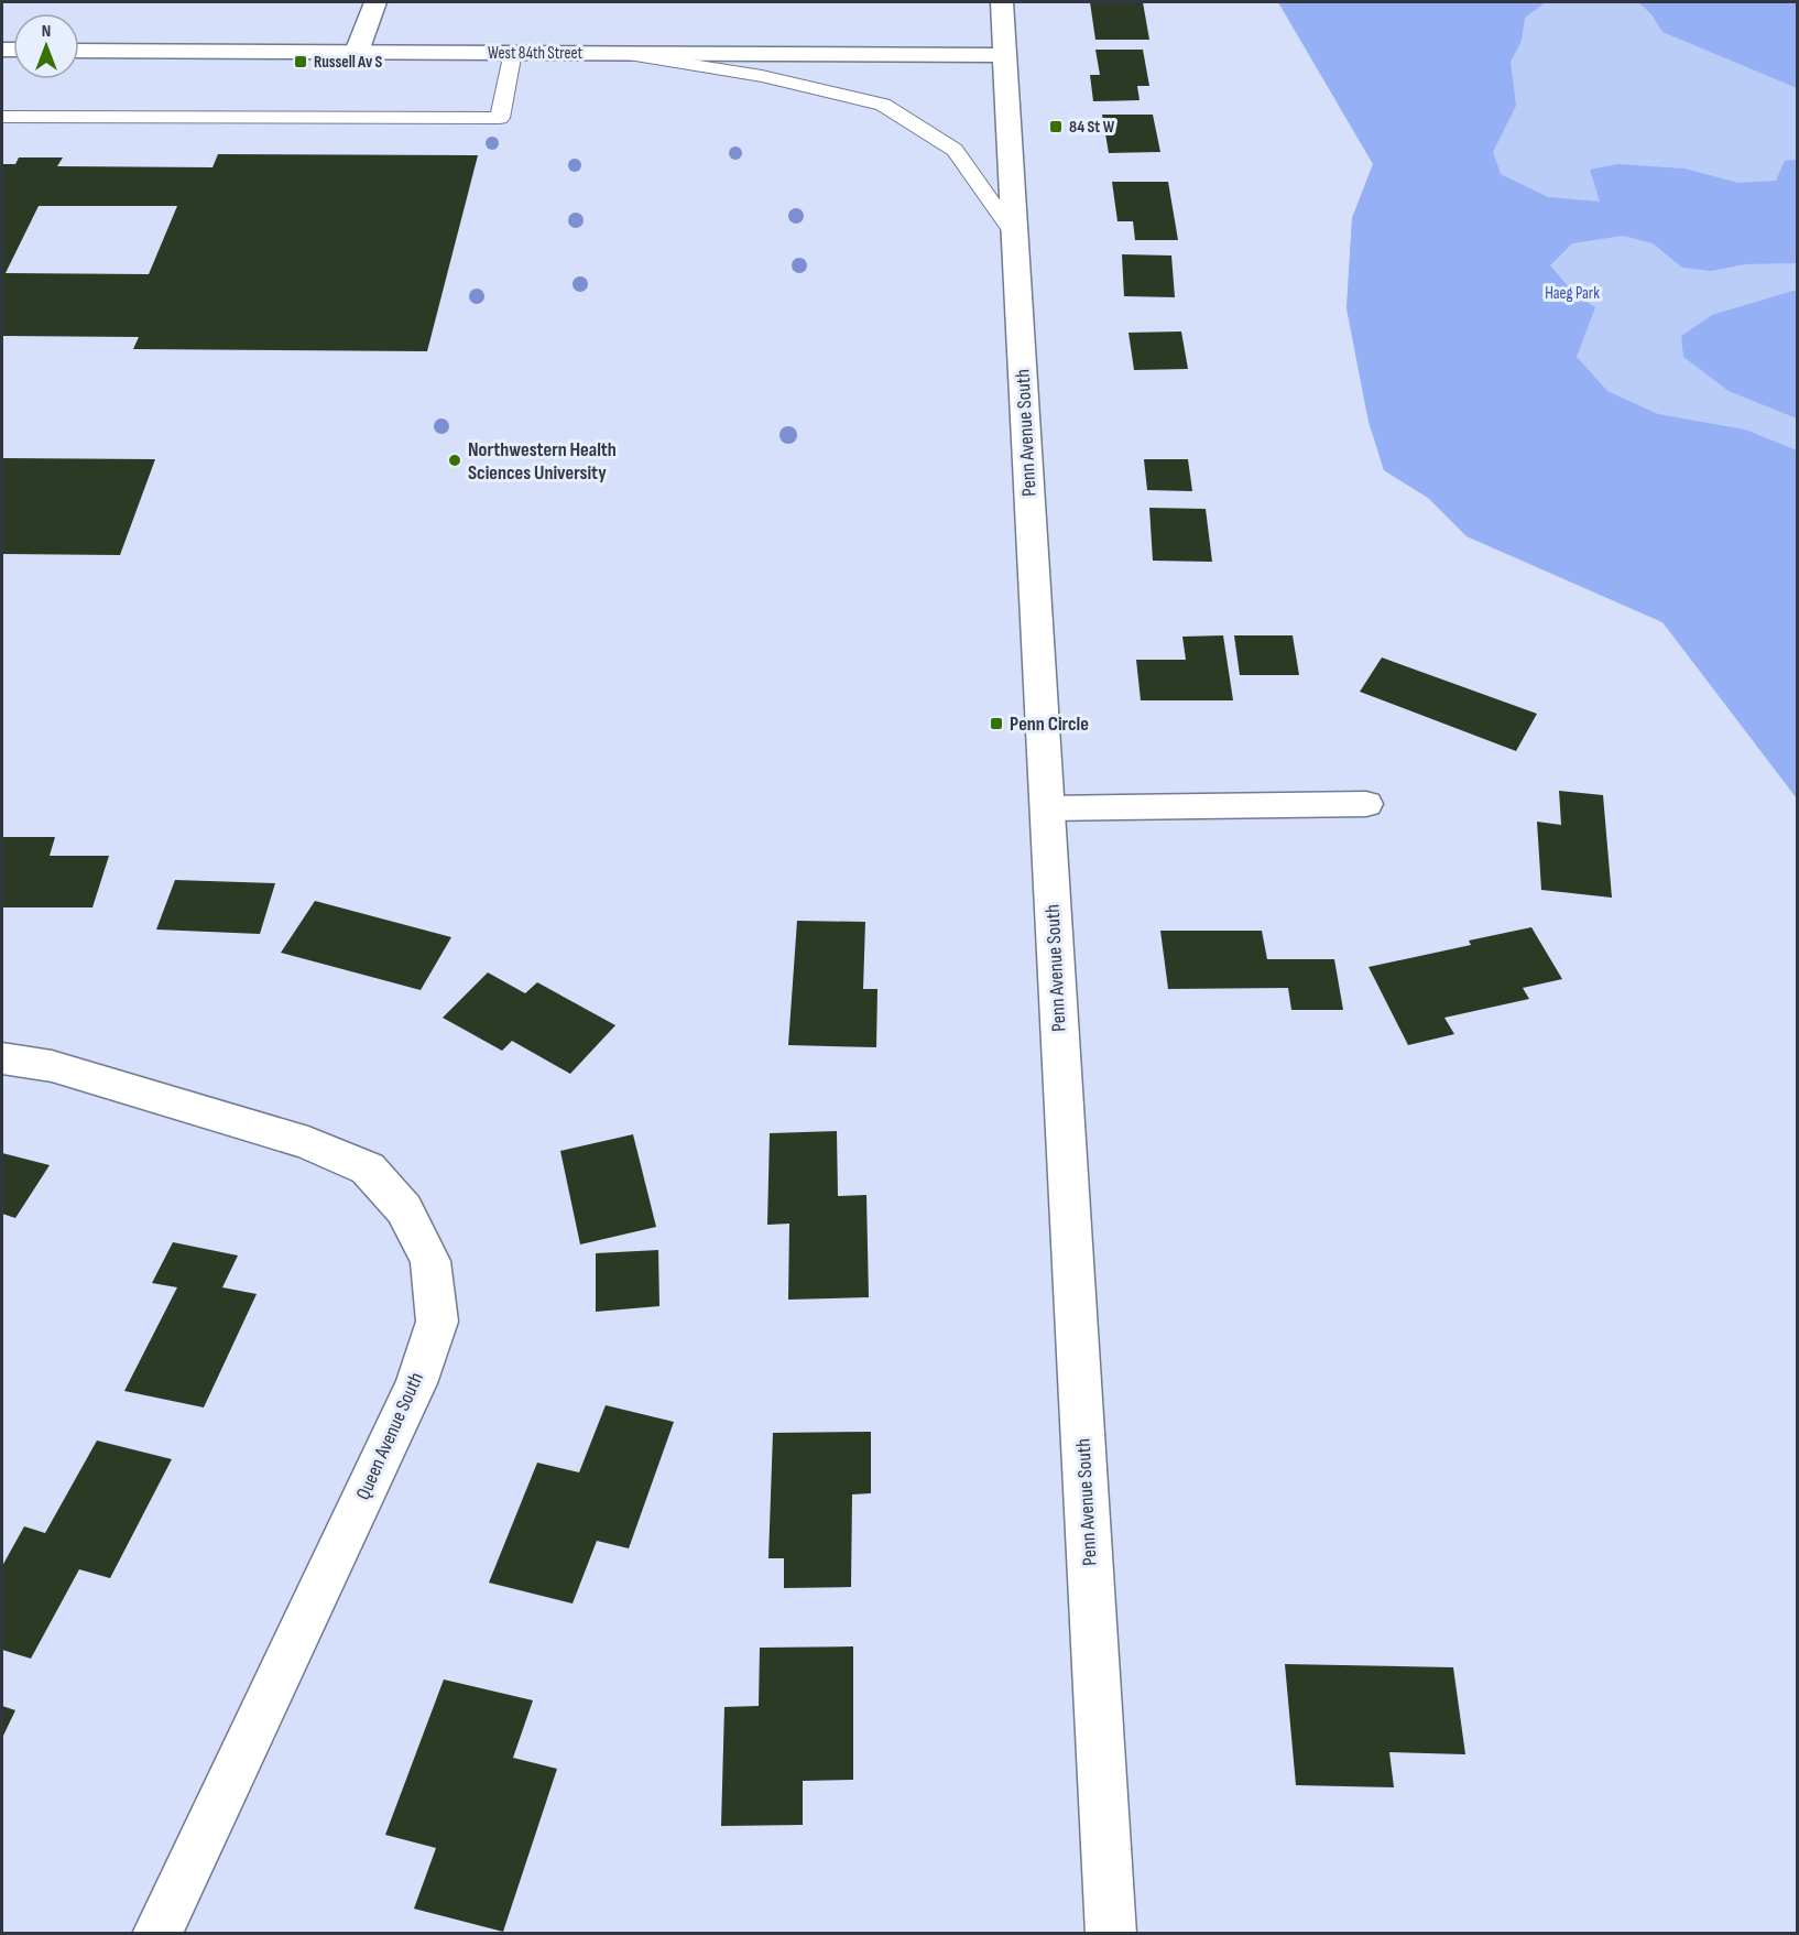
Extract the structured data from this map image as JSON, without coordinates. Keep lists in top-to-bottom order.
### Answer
{
  "streets": {
    "street": ["West 84th Street", "Penn Avenue South", "Queen Avenue South"]
  },
  "crossings": [
    ["West 84th Street", "Penn Avenue South"]
  ],
  "parks": ["Haeg Park"],
  "places": {
    "transit": ["Russell Av S", "84 St W", "Penn Circle"],
    "other": ["Northwestern Health Sciences University"]
  },
  "north": "top"
}
